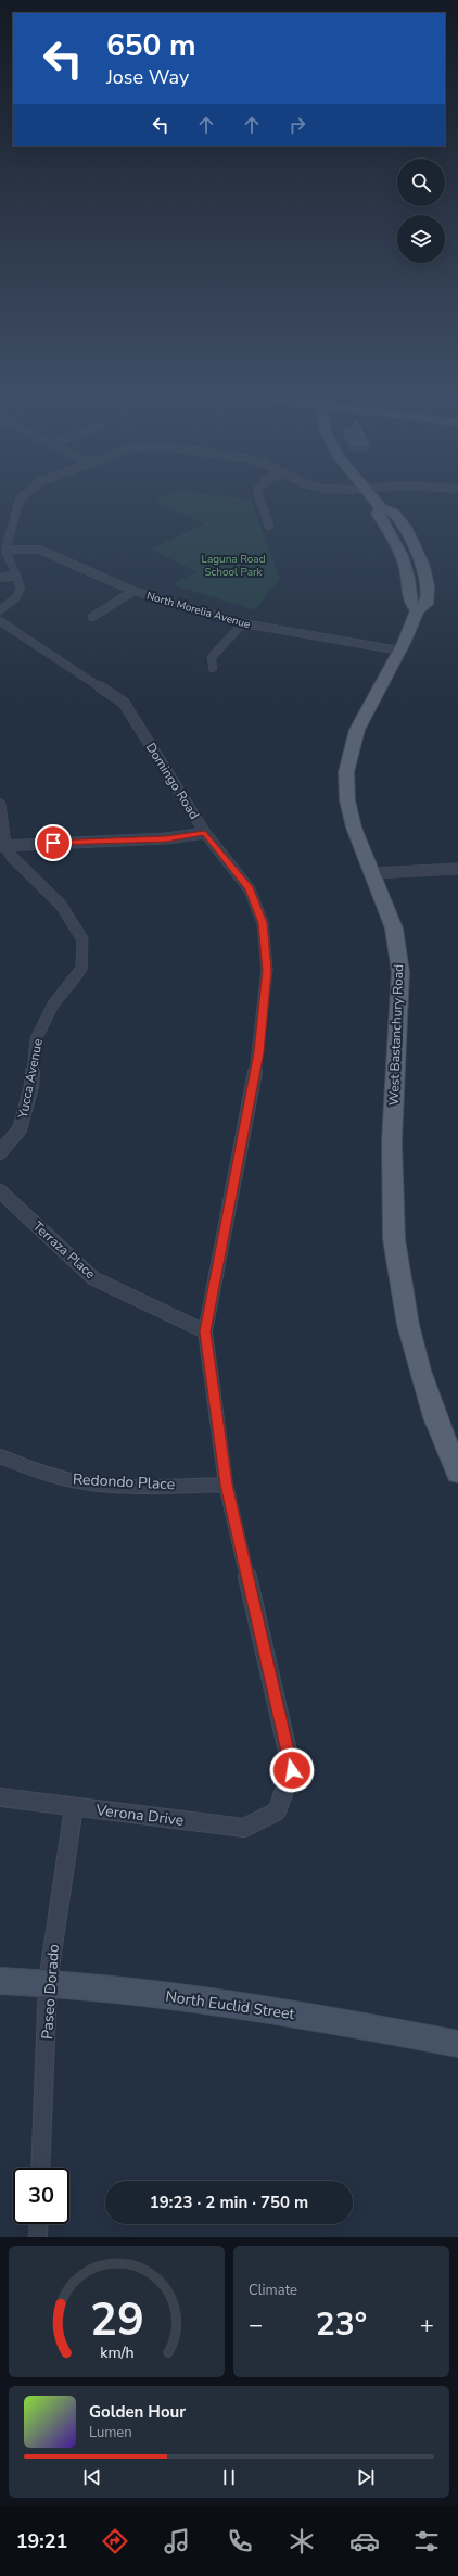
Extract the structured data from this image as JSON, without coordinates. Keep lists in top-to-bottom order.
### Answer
{
  "streets": {
    "main road": ["West Bastanchury Road", "North Euclid Street"],
    "street": [
      "North Morelia Avenue",
      "Domingo Road",
      "Yucca Avenue",
      "Terraza Place",
      "Redondo Place",
      "Verona Drive",
      "Paseo Dorado"
    ]
  },
  "crossings": [
    ["North Morelia Avenue", "West Bastanchury Road"],
    ["Domingo Road", "Terraza Place"],
    ["Domingo Road", "Redondo Place"],
    ["Domingo Road", "Verona Drive"],
    ["Verona Drive", "Paseo Dorado"],
    ["Paseo Dorado", "North Euclid Street"]
  ],
  "parks": ["Laguna Road School Park"],
  "page": {
    "turn": ["650 m", "Jose Way"],
    "limit": "30",
    "trip": "19:23 · 2 min · 750 m",
    "tile": "Climate",
    "heat": ["−", "23°", "+"],
    "song": ["Golden Hour", "Lumen"],
    "tabs": "19:21",
    "gauge": ["29", "km/h"]
  }
}
